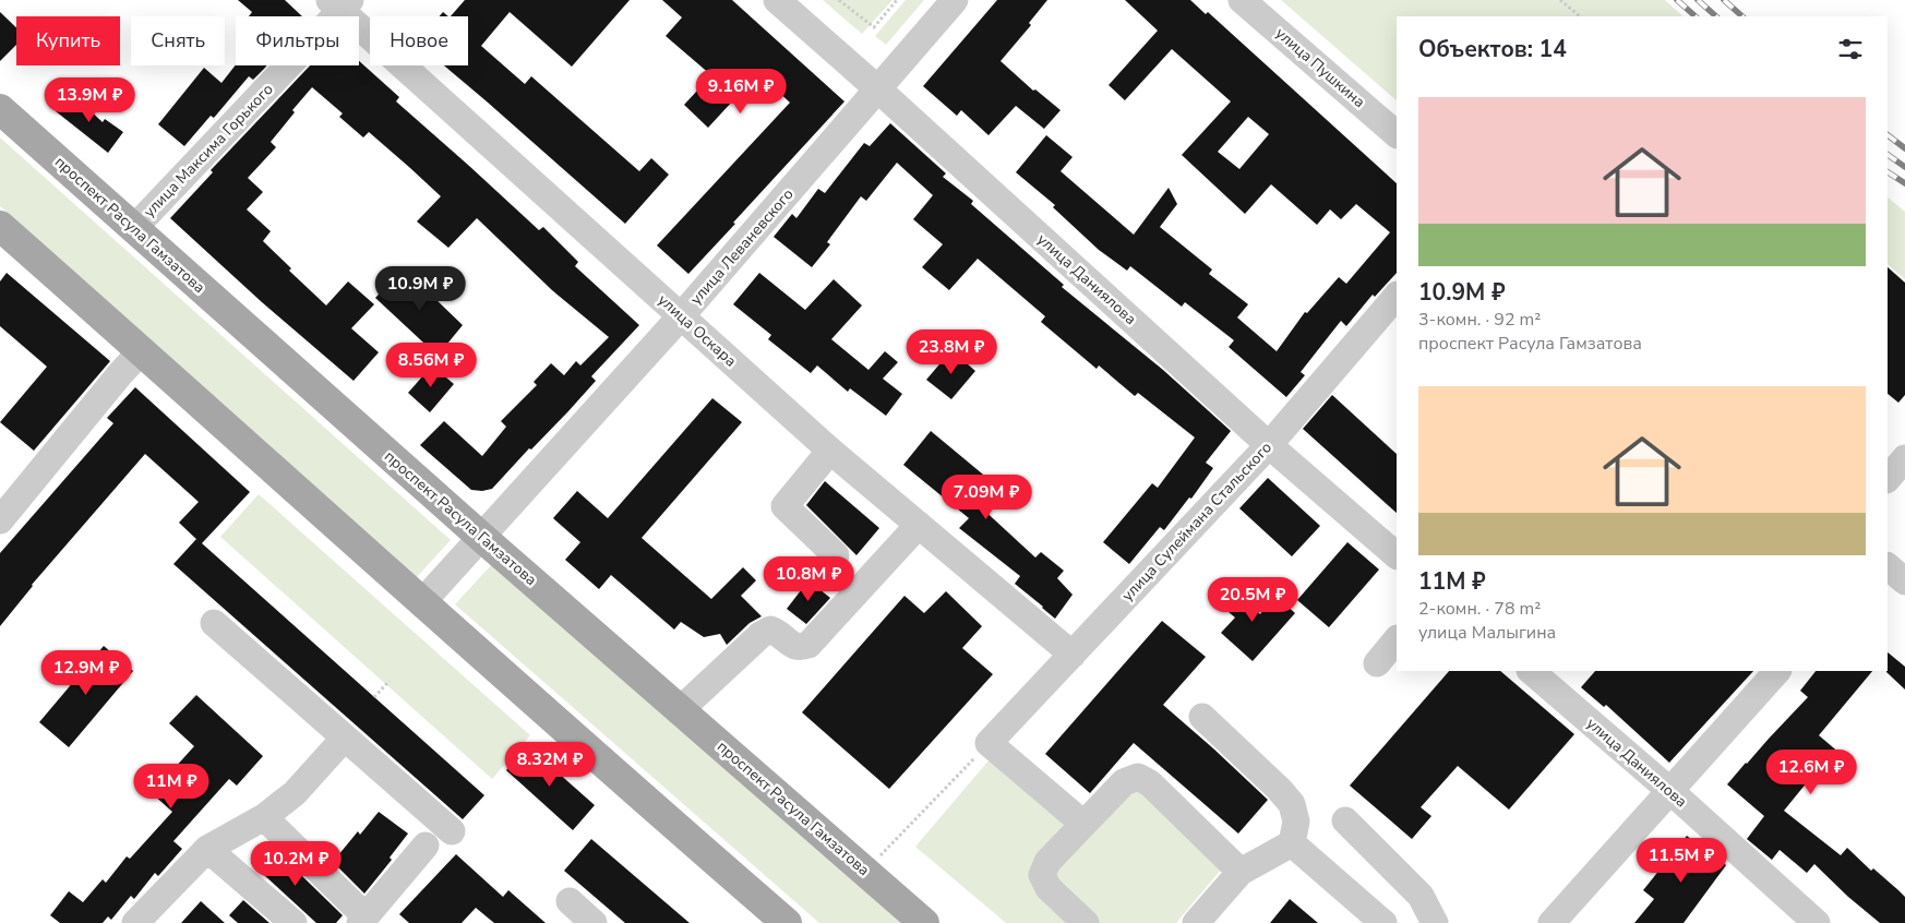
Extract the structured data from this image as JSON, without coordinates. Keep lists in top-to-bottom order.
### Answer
{
  "streets": {
    "main road": ["проспект Расула Гамзатова"],
    "street": [
      "улица Пушкина",
      "улица Максима Горького",
      "улица Леваневского",
      "улица Даниялова",
      "улица Оскара",
      "улица Сулеймана Стальского"
    ]
  },
  "crossings": [
    ["улица Максима Горького", "проспект Расула Гамзатова"],
    ["улица Максима Горького", "улица Оскара"],
    ["проспект Расула Гамзатова", "улица Леваневского"],
    ["улица Леваневского", "улица Даниялова"],
    ["улица Леваневского", "улица Оскара"],
    ["улица Даниялова", "улица Сулеймана Стальского"],
    ["улица Оскара", "улица Сулеймана Стальского"]
  ],
  "page": {
    "chip": [
      "Купить",
      "Снять",
      "Фильтры",
      "Новое"
    ],
    "heading": "Объектов: 14",
    "price": [
      "9.16M ₽",
      "13.9M ₽",
      "10.9M ₽",
      "23.8M ₽",
      "8.56M ₽",
      "7.09M ₽",
      "10.8M ₽",
      "20.5M ₽",
      "12.9M ₽",
      "8.32M ₽",
      "12.6M ₽",
      "11M ₽",
      "11.5M ₽",
      "10.2M ₽"
    ],
    "list": [
      {
        "name": "10.9M ₽",
        "note": "3-комн. · 92 m² · проспект Расула Гамзатова"
      },
      {
        "name": "11M ₽",
        "note": "2-комн. · 78 m² · улица Малыгина"
      }
    ]
  }
}
